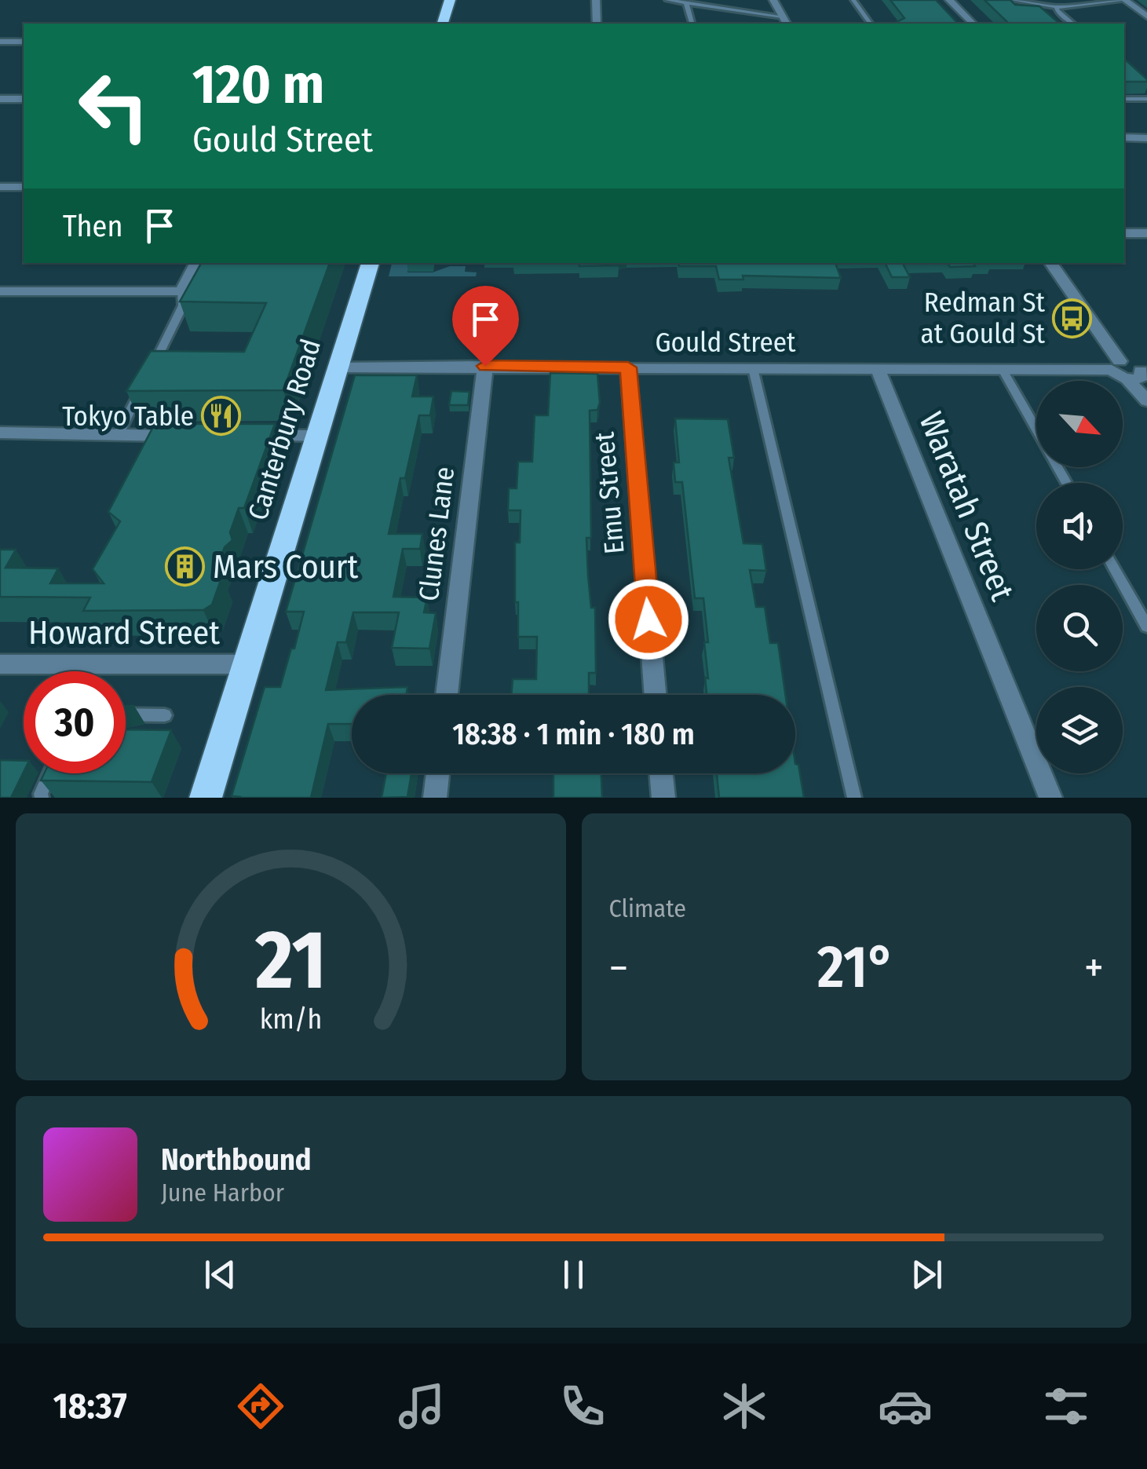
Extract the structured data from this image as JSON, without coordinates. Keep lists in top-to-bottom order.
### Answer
{
  "streets": {
    "highway": ["Canterbury Road"],
    "street": [
      "Gould Street",
      "Emu Street",
      "Waratah Street",
      "Clunes Lane",
      "Howard Street"
    ]
  },
  "crossings": [
    ["Gould Street", "Canterbury Road"],
    ["Gould Street", "Emu Street"],
    ["Gould Street", "Waratah Street"],
    ["Gould Street", "Clunes Lane"],
    ["Canterbury Road", "Howard Street"]
  ],
  "places": {
    "bus stop": ["Redman St at Gould St"],
    "restaurant": ["Tokyo Table"],
    "building": ["Mars Court"]
  },
  "north": "bottom right",
  "page": {
    "turn": ["120 m", "Gould Street"],
    "then": "Then",
    "limit": "30",
    "trip": "18:38 · 1 min · 180 m",
    "tile": "Climate",
    "heat": ["−", "21°", "+"],
    "song": ["Northbound", "June Harbor"],
    "tabs": "18:37",
    "gauge": ["21", "km/h"]
  }
}
